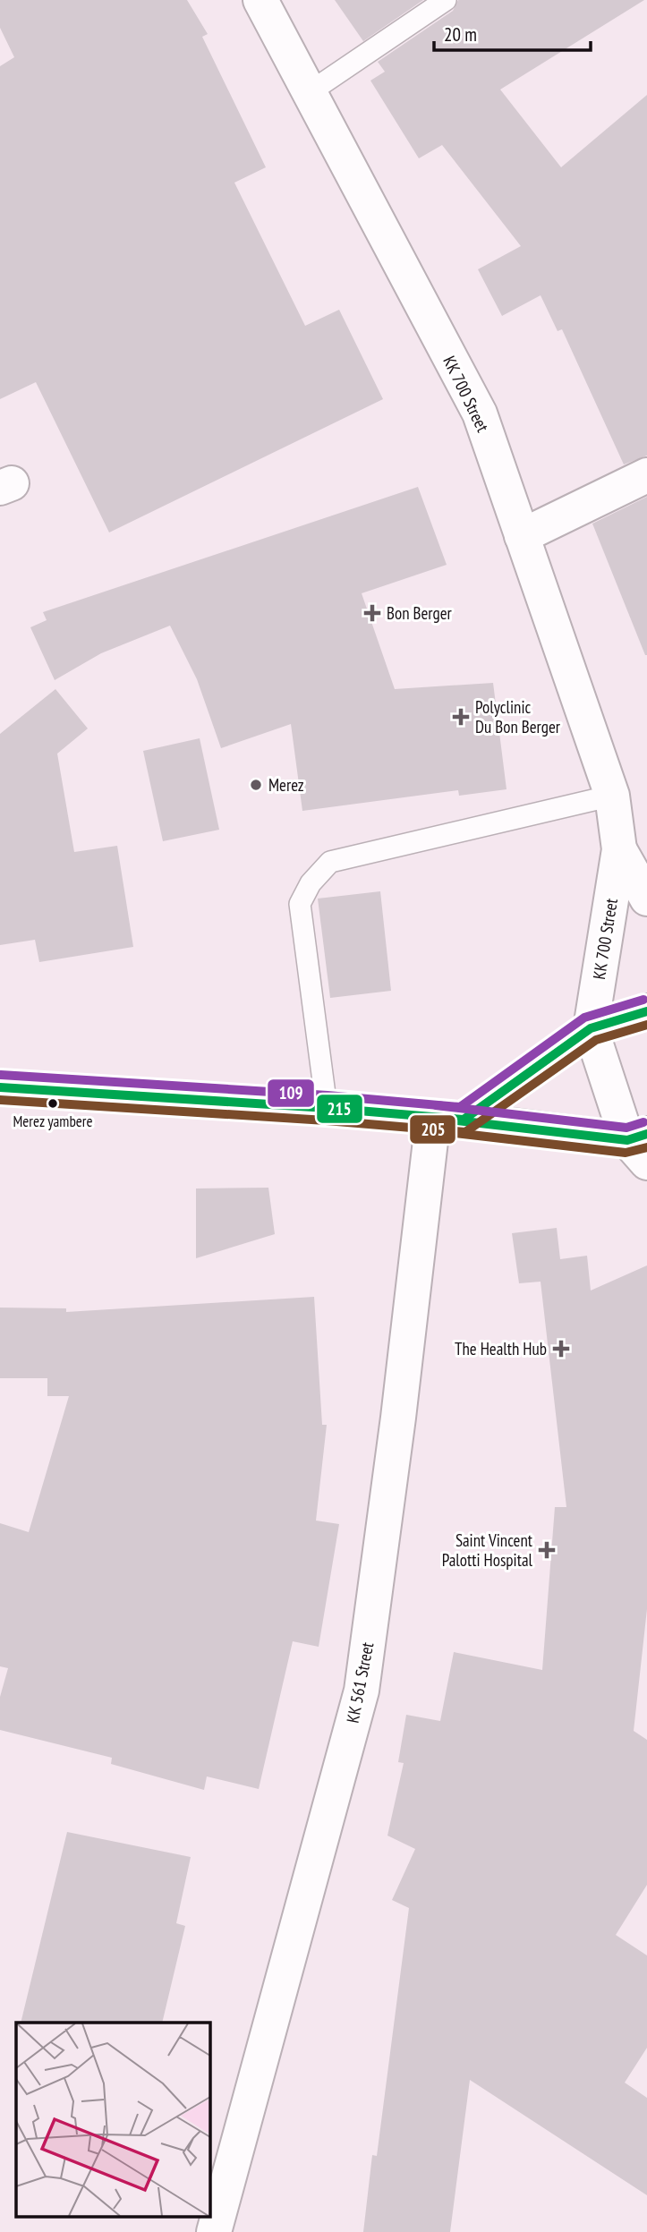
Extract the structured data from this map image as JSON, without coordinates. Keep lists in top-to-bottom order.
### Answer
{
  "streets": {
    "street": ["KK 700 Street", "KK 561 Street"]
  },
  "places": {
    "health": [
      "Bon Berger",
      "Polyclinic Du Bon Berger",
      "The Health Hub",
      "Saint Vincent Palotti Hospital"
    ],
    "other": ["Merez", "Merez yambere"]
  },
  "lines": ["transit line 109", "transit line 215", "transit line 205"],
  "scale_bar": "20 m"
}
